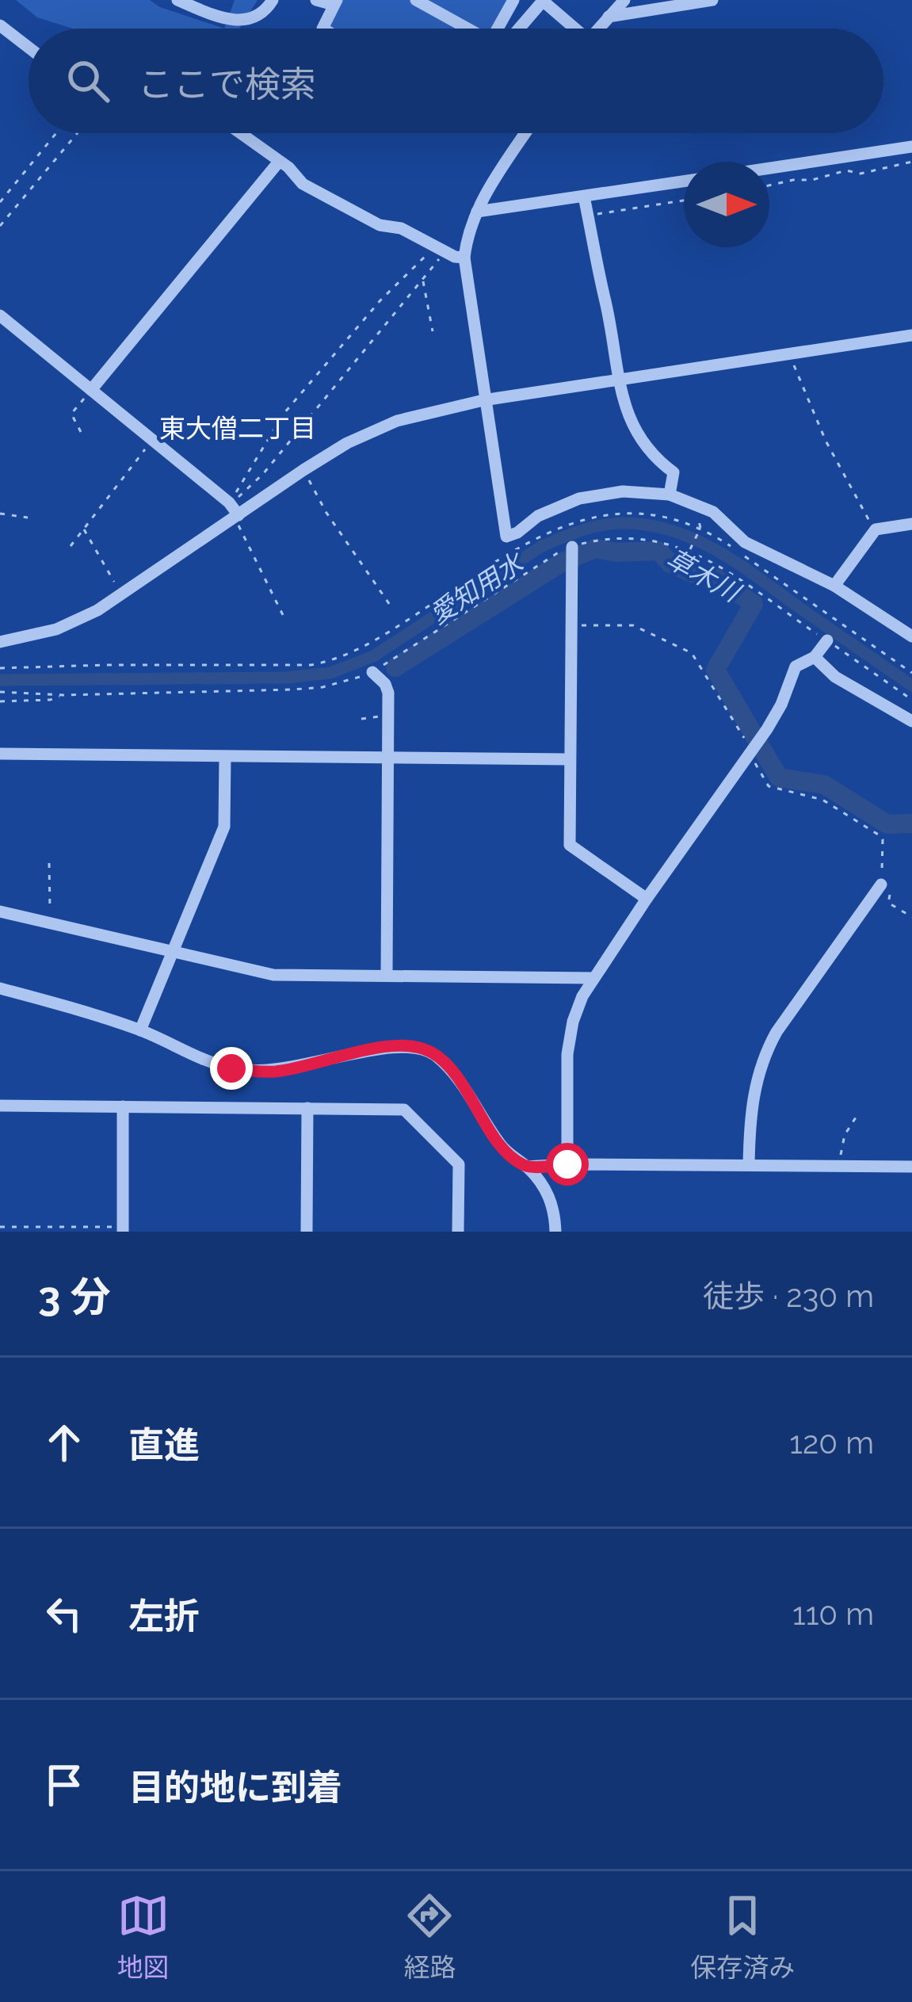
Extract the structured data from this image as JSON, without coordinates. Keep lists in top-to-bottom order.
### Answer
{
  "districts": ["東大僧二丁目"],
  "water": ["草木川", "愛知用水"],
  "north": "right",
  "page": {
    "search": "ここで検索",
    "heading": ["3 分", "徒歩 · 230 m"],
    "list": [
      ["直進", "120 m"],
      ["左折", "110 m"],
      "目的地に到着"
    ],
    "nav": ["地図", "経路", "保存済み"]
  }
}
